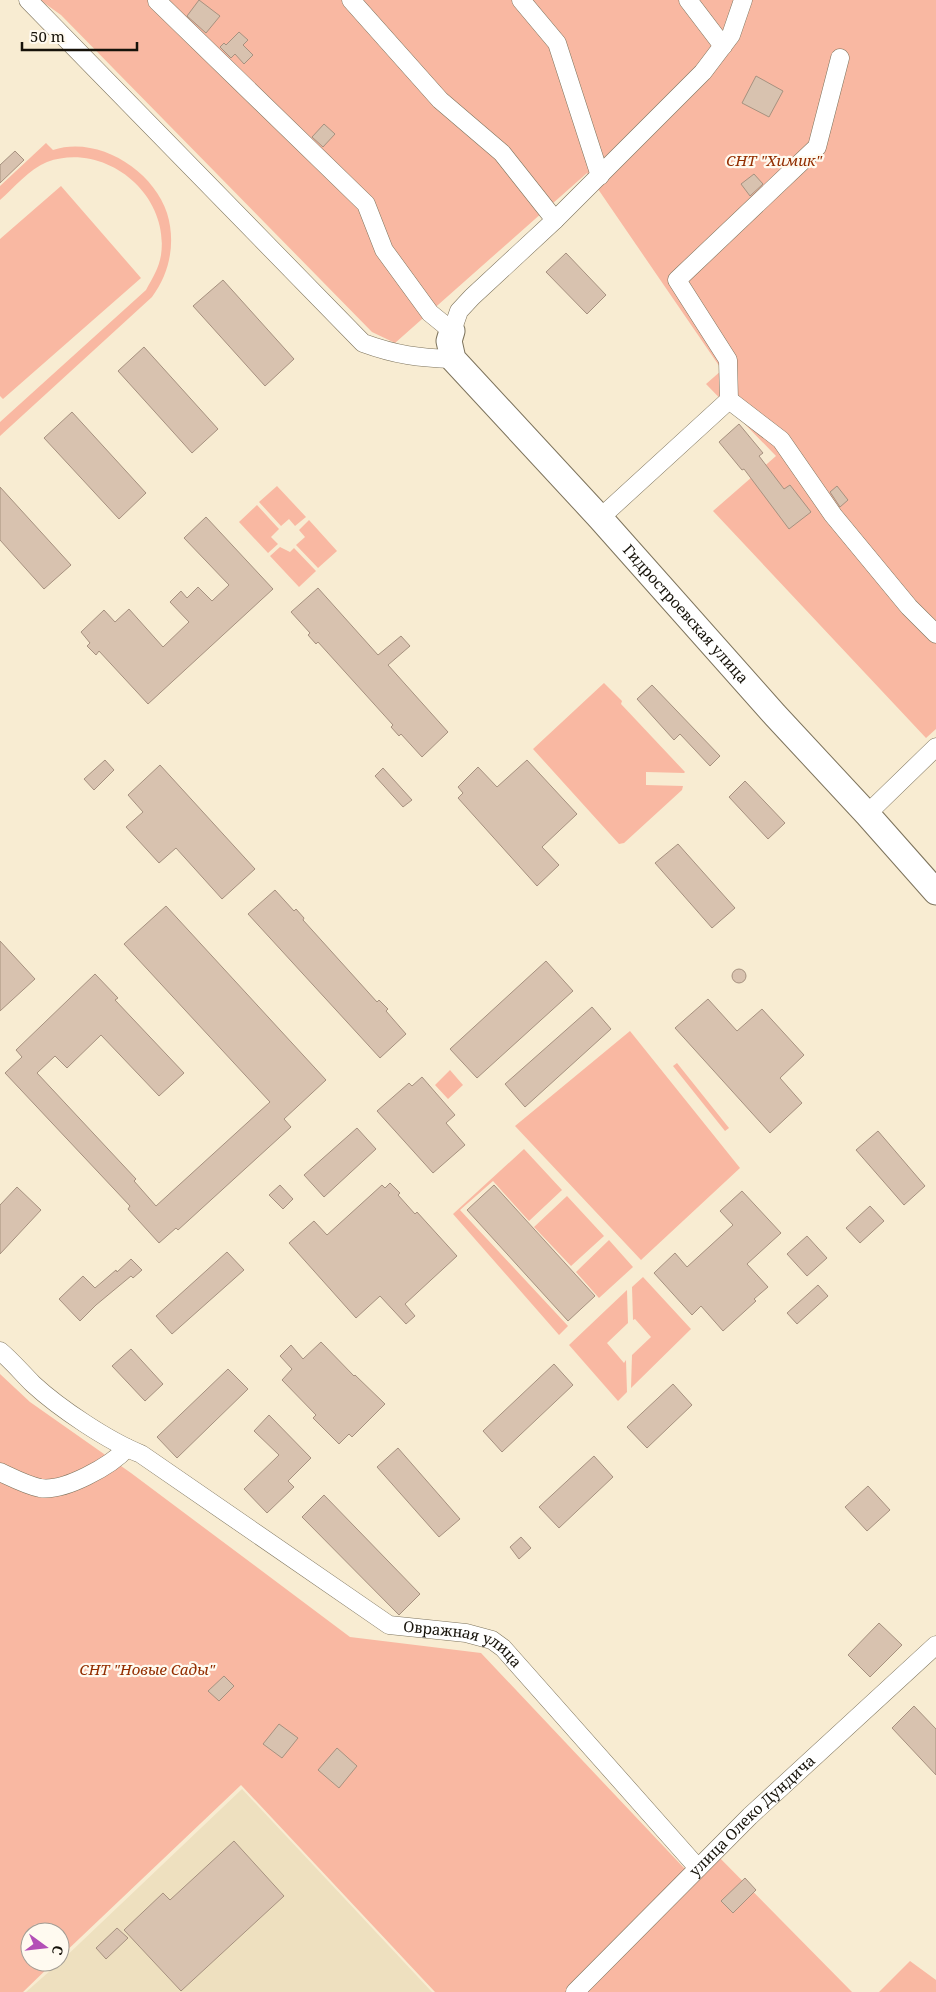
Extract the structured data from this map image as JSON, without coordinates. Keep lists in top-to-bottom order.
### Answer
{
  "streets": {
    "street": ["Гидростроевская улица", "Овражная улица", "улица Олеко Дундича"]
  },
  "crossings": [
    ["Овражная улица", "улица Олеко Дундича"]
  ],
  "parks": ["СНТ \"Химик\"", "СНТ \"Новые Сады\""],
  "scale_bar": "50 m",
  "north": "right"
}
